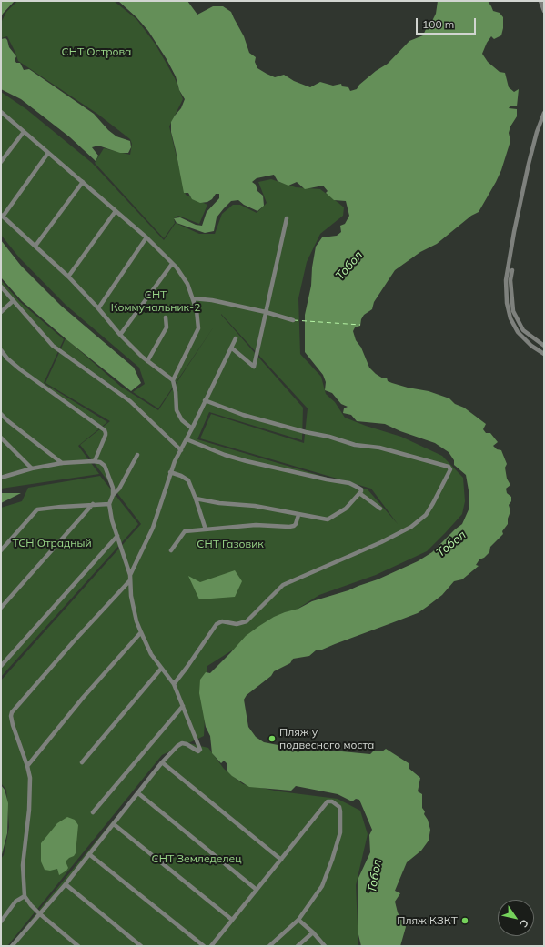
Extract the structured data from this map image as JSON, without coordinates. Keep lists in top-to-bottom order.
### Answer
{
  "water": ["Тобол"],
  "parks": [
    "СНТ Острова",
    "СНТ Коммунальник-2",
    "ТСН Отрадный",
    "СНТ Газовик",
    "СНТ Земледелец"
  ],
  "places": ["Пляж у подвесного моста", "Пляж КЗКТ"],
  "scale_bar": "100 m",
  "north": "bottom right"
}
